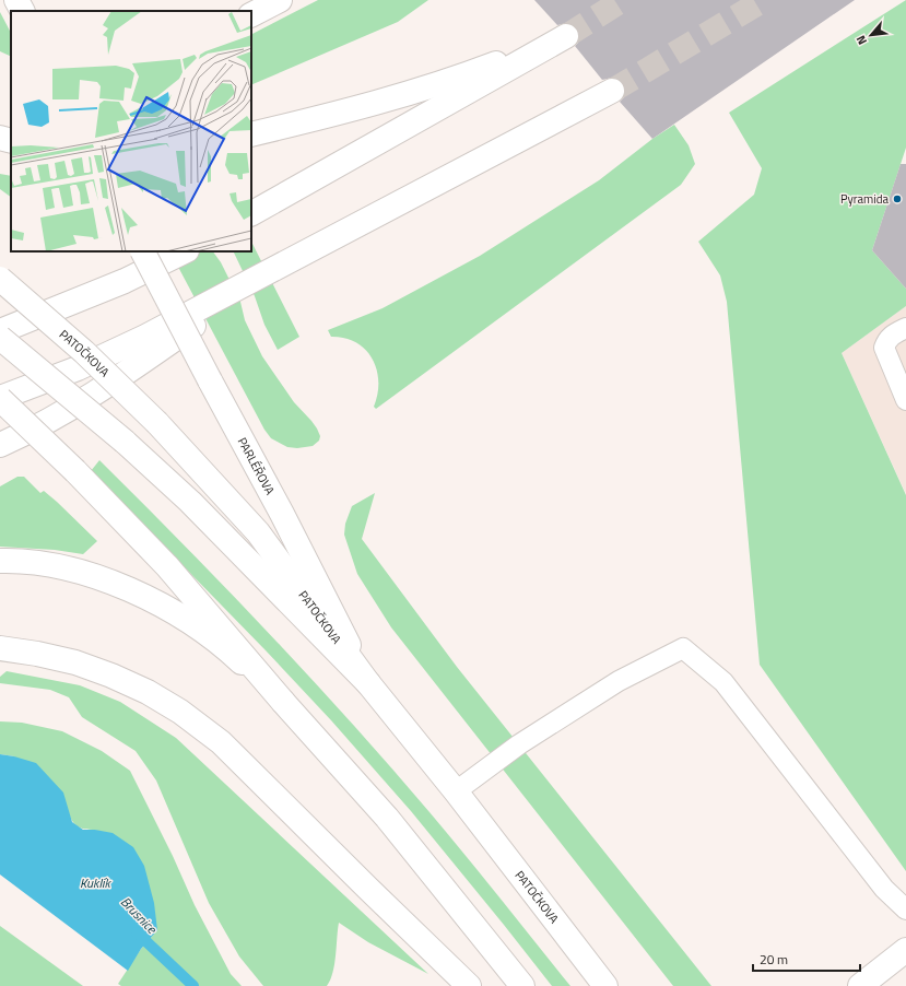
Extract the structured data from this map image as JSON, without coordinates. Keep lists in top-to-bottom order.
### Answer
{
  "streets": {
    "main road": ["PATOČKOVA", "PARLÉŘOVA"]
  },
  "crossings": [
    ["PATOČKOVA", "PARLÉŘOVA"]
  ],
  "water": ["Kuklík", "Brusnice"],
  "places": ["Pyramida"],
  "scale_bar": "20 m",
  "north": "bottom left"
}
